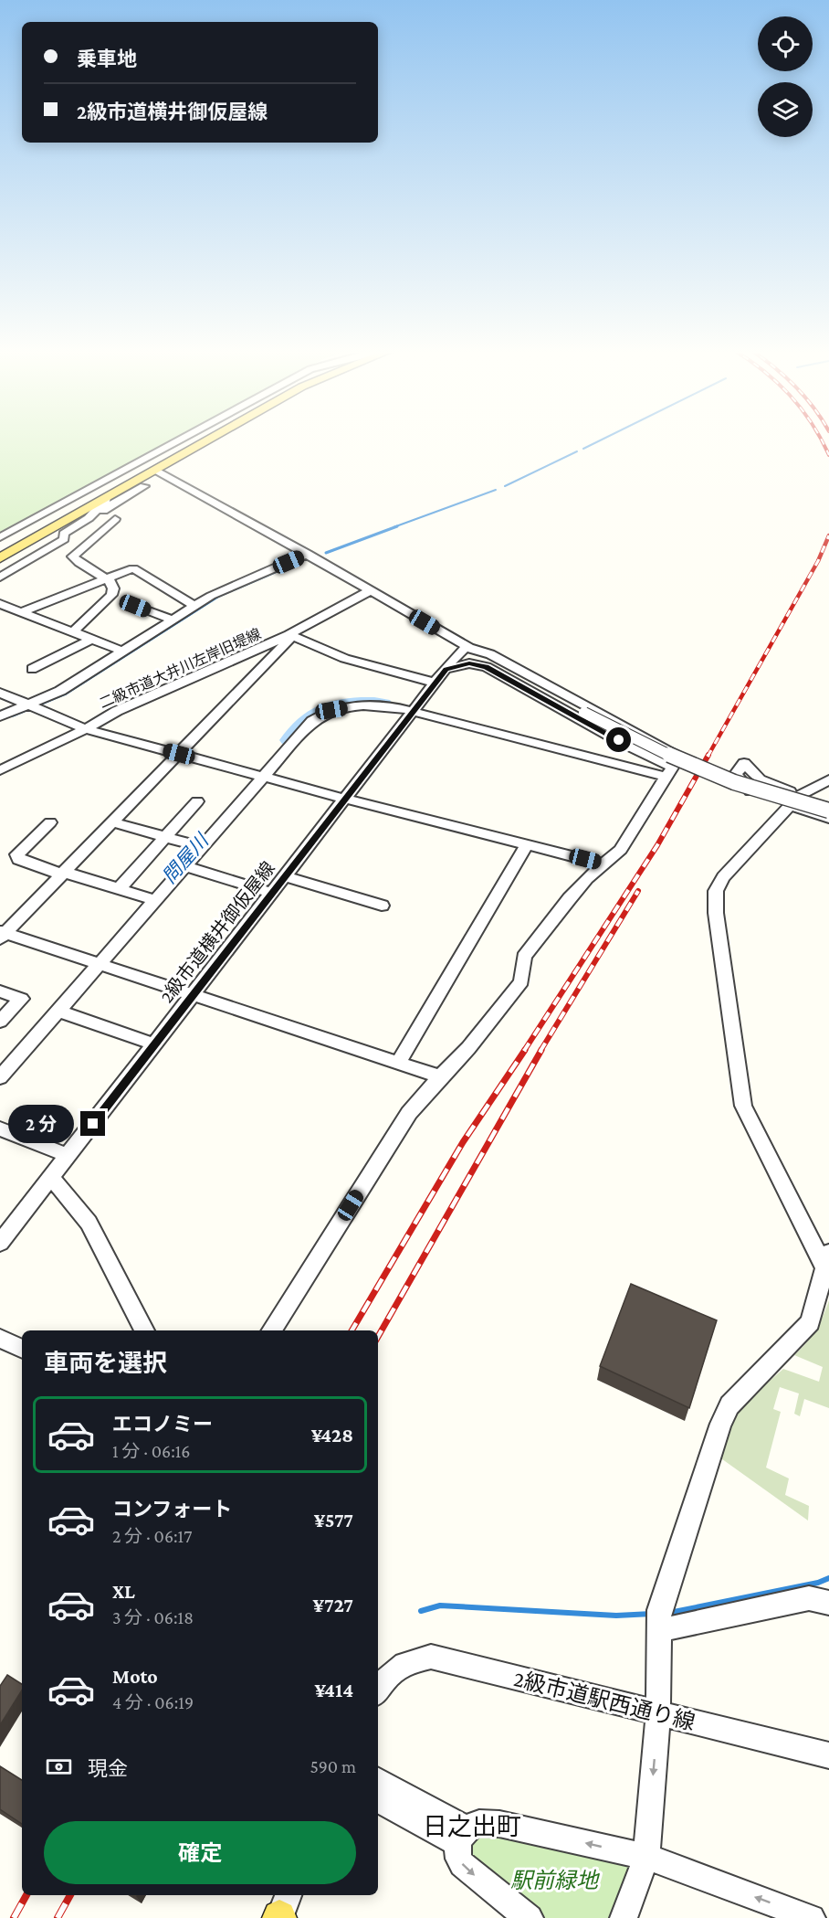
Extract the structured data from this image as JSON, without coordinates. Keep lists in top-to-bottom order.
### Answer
{
  "streets": {
    "street": ["二級市道大井川左岸旧堤線", "2級市道横井御仮屋線", "2級市道駅西通り線"]
  },
  "districts": ["日之出町"],
  "water": ["問屋川"],
  "parks": ["駅前緑地"],
  "page": {
    "banner": ["乗車地", "2級市道横井御仮屋線"],
    "bubble": "2 分",
    "heading": "車両を選択",
    "list": [
      {
        "name": "エコノミー",
        "note": "1 分 · 06:16",
        "value": "¥428"
      },
      {
        "name": "コンフォート",
        "note": "2 分 · 06:17",
        "value": "¥577"
      },
      {
        "name": "XL",
        "note": "3 分 · 06:18",
        "value": "¥727"
      },
      {
        "name": "Moto",
        "note": "4 分 · 06:19",
        "value": "¥414"
      }
    ],
    "pay": ["現金", "590 m"],
    "buttons": "確定"
  }
}
